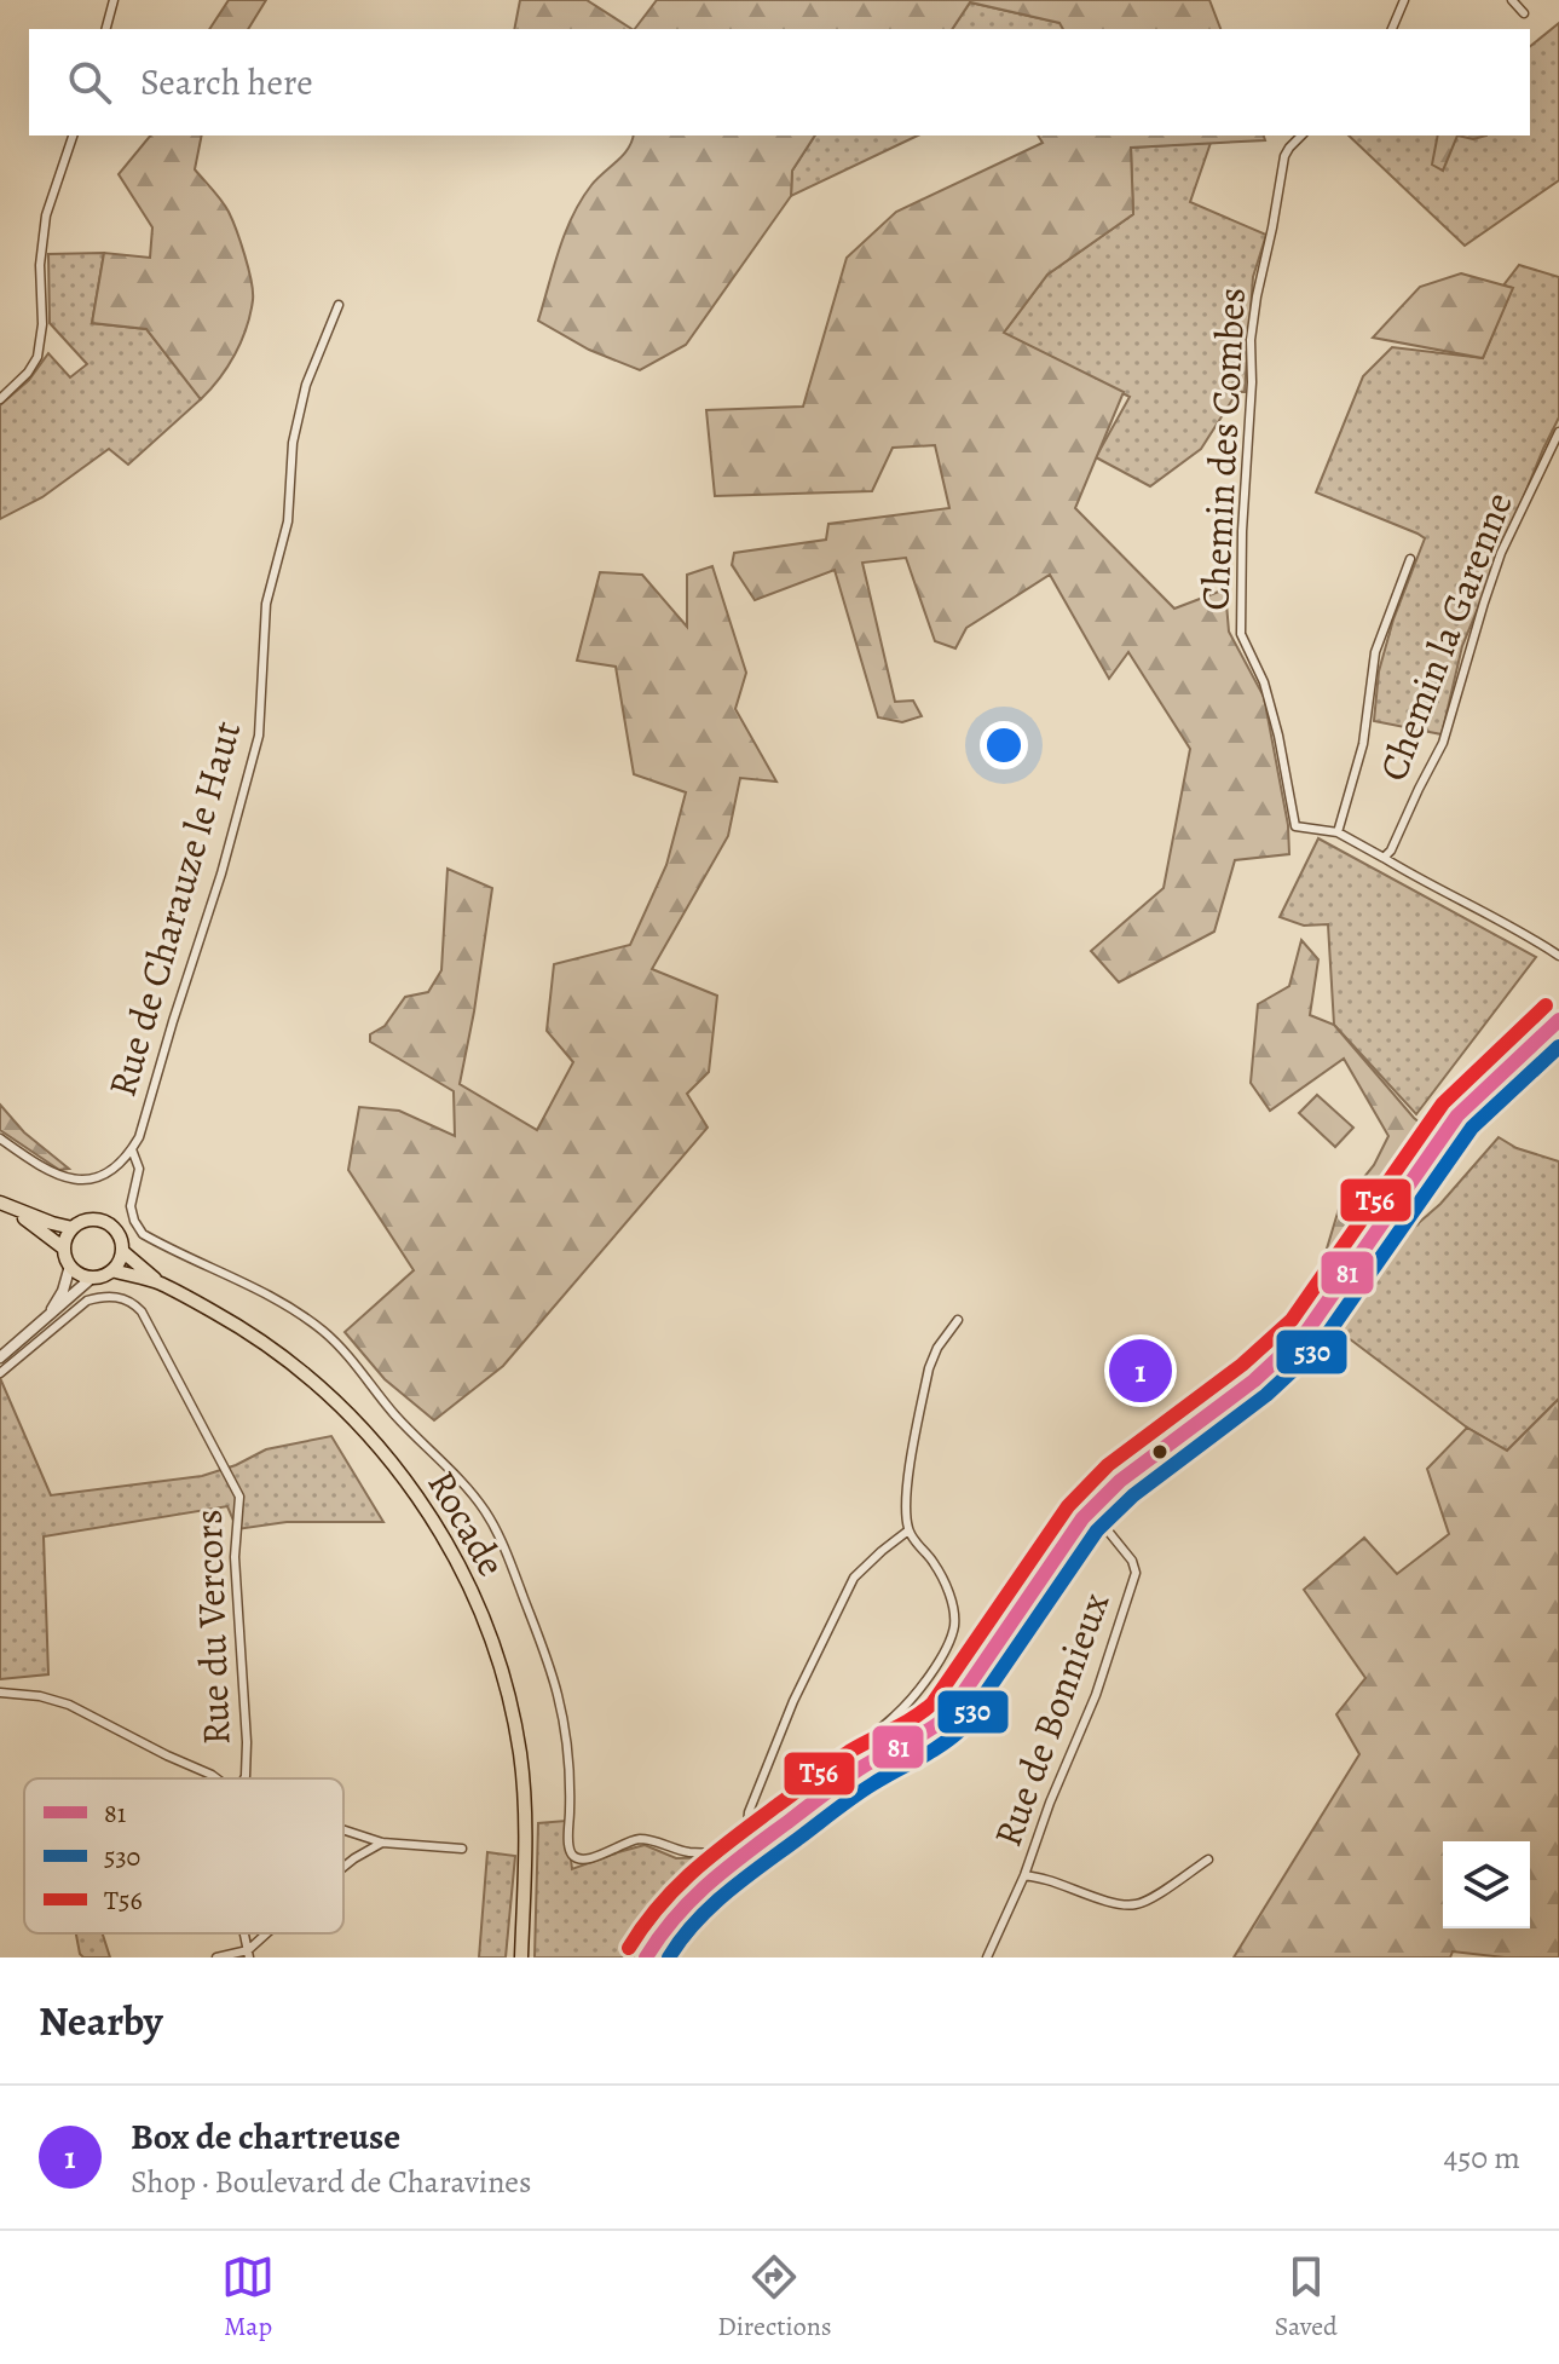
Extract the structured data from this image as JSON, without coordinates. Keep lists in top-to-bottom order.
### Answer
{
  "streets": {
    "main road": ["Rocade"],
    "street": [
      "Chemin des Combes",
      "Chemin la Garenne",
      "Rue de Charauze le Haut",
      "Rue du Vercors",
      "Rue de Bonnieux"
    ]
  },
  "lines": ["transit line T56", "transit line 81", "transit line 530"],
  "legend": ["81", "530", "T56"],
  "page": {
    "search": "Search here",
    "pins": "1",
    "heading": "Nearby",
    "list": [
      {
        "mark": "1",
        "name": "Box de chartreuse",
        "note": "Shop · Boulevard de Charavines",
        "value": "450 m"
      }
    ],
    "nav": ["Map", "Directions", "Saved"]
  }
}
